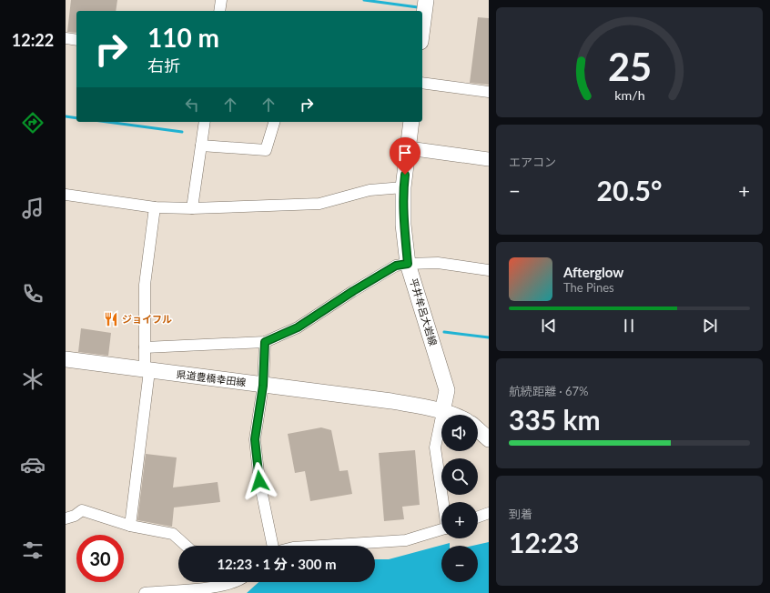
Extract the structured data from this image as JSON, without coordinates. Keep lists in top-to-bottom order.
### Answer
{
  "streets": {
    "main road": ["平井牟呂大岩線", "県道豊橋幸田線"]
  },
  "crossings": [
    ["平井牟呂大岩線", "県道豊橋幸田線"]
  ],
  "places": {
    "restaurant": ["ジョイフル"]
  },
  "page": {
    "tabs": "12:22",
    "turn": ["110 m", "右折"],
    "tile": [
      "エアコン",
      ["航続距離 · 67%", "335 km"],
      ["到着", "12:23"]
    ],
    "heat": ["−", "20.5°", "+"],
    "song": ["Afterglow", "The Pines"],
    "map_buttons": ["+", "−"],
    "limit": "30",
    "trip": "12:23 · 1 分 · 300 m",
    "gauge": ["25", "km/h"]
  }
}
